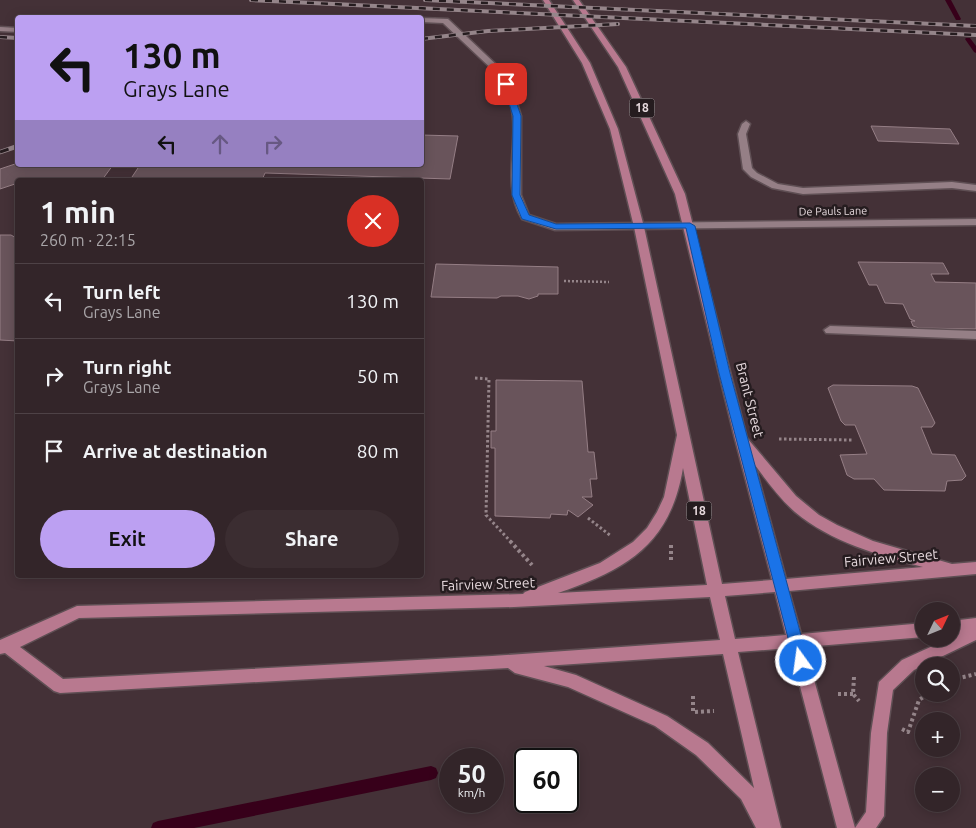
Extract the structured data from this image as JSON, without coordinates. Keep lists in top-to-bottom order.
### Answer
{
  "streets": {
    "main road": ["18", "Brant Street", "Fairview Street"],
    "lane": ["De Pauls Lane"]
  },
  "crossings": [
    ["18", "De Pauls Lane"],
    ["18", "Fairview Street"],
    ["De Pauls Lane", "Brant Street"],
    ["Brant Street", "Fairview Street"]
  ],
  "north": "top right",
  "page": {
    "turn": ["130 m", "Grays Lane"],
    "heading": ["1 min", "260 m · 22:15"],
    "list": [
      {
        "name": "Turn left",
        "note": "Grays Lane",
        "value": "130 m"
      },
      {
        "name": "Turn right",
        "note": "Grays Lane",
        "value": "50 m"
      },
      {
        "name": "Arrive at destination",
        "value": "80 m"
      }
    ],
    "buttons": ["Exit", "Share"],
    "map_buttons": ["+", "−"],
    "speed": "50 km/h",
    "limit": "60"
  }
}
